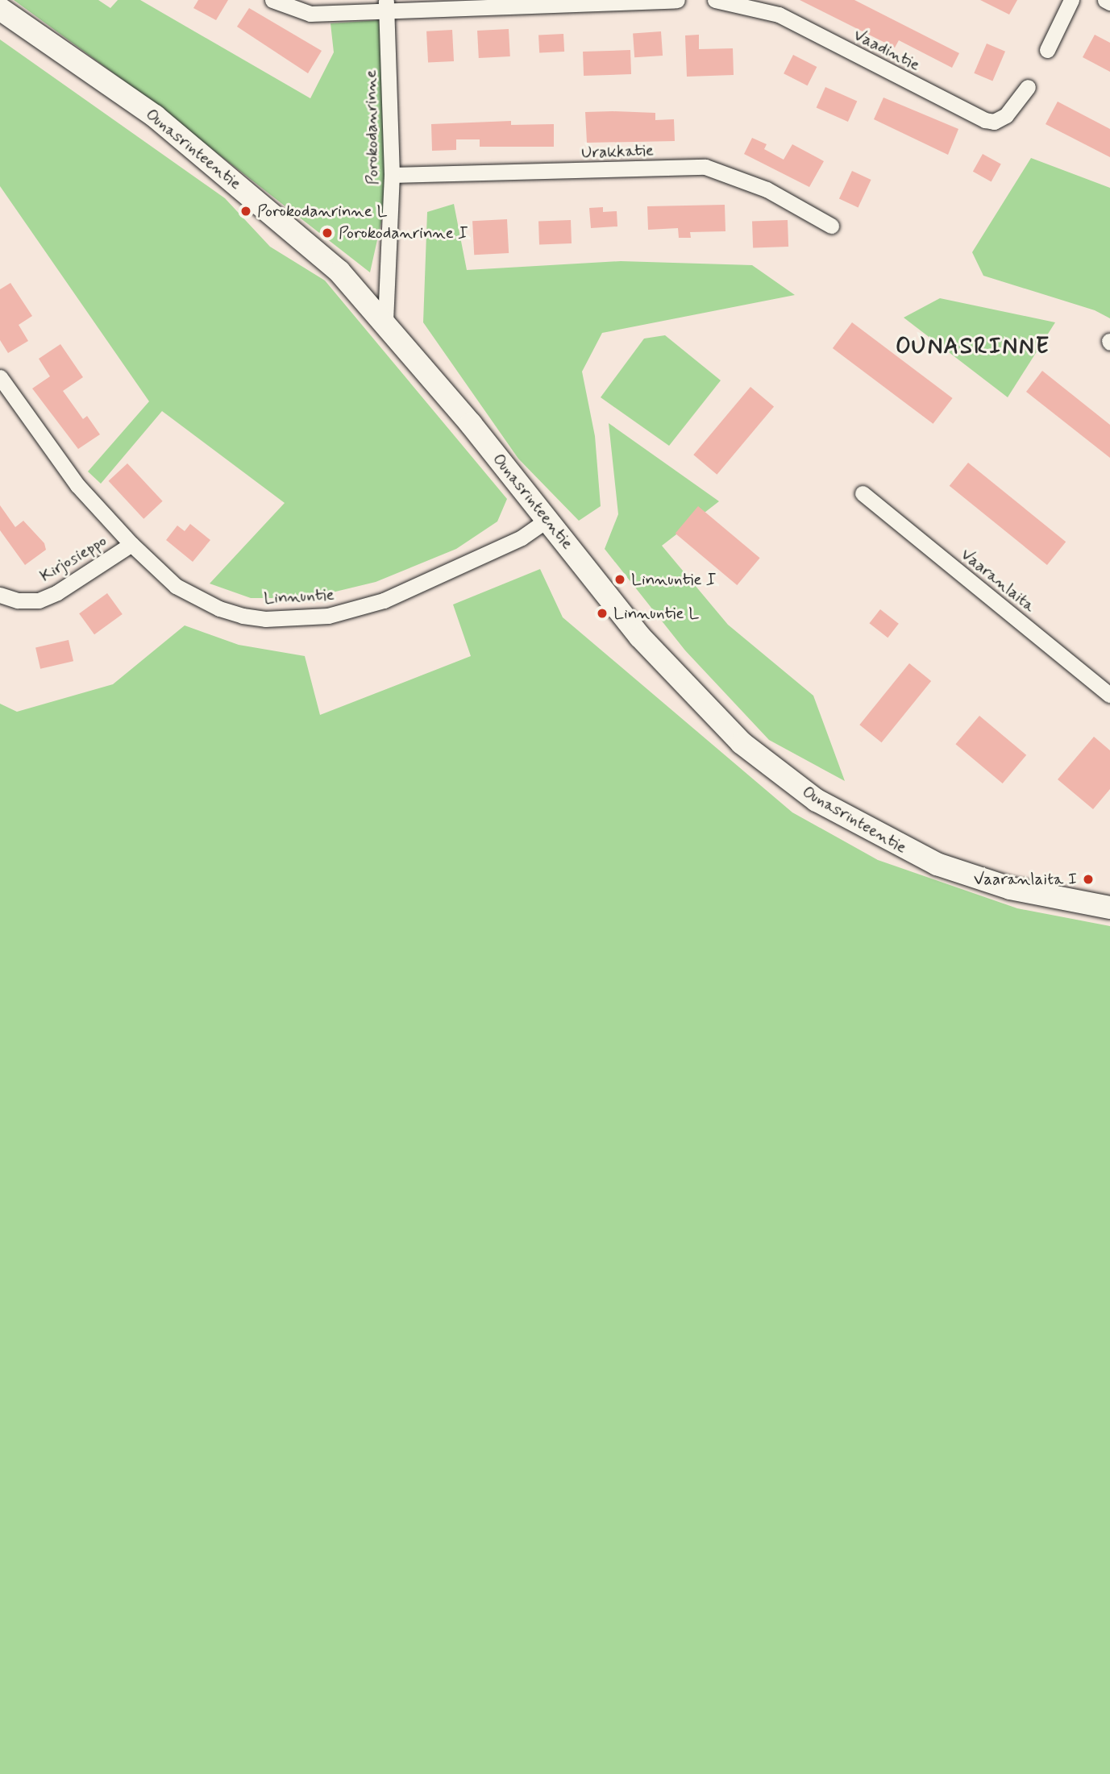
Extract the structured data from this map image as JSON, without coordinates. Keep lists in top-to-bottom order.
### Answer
{
  "streets": {
    "street": [
      "Vaadintie",
      "Porokodanrinne",
      "Ounasrinteentie",
      "Urakkatie",
      "Kirjosieppo",
      "Vaaranlaita",
      "Linnuntie"
    ]
  },
  "crossings": [
    ["Porokodanrinne", "Ounasrinteentie"],
    ["Porokodanrinne", "Urakkatie"],
    ["Ounasrinteentie", "Linnuntie"],
    ["Kirjosieppo", "Linnuntie"]
  ],
  "districts": ["OUNASRINNE"],
  "places": [
    "Porokodanrinne L",
    "Porokodanrinne I",
    "Linnuntie I",
    "Linnuntie L",
    "Vaaranlaita I"
  ]
}
